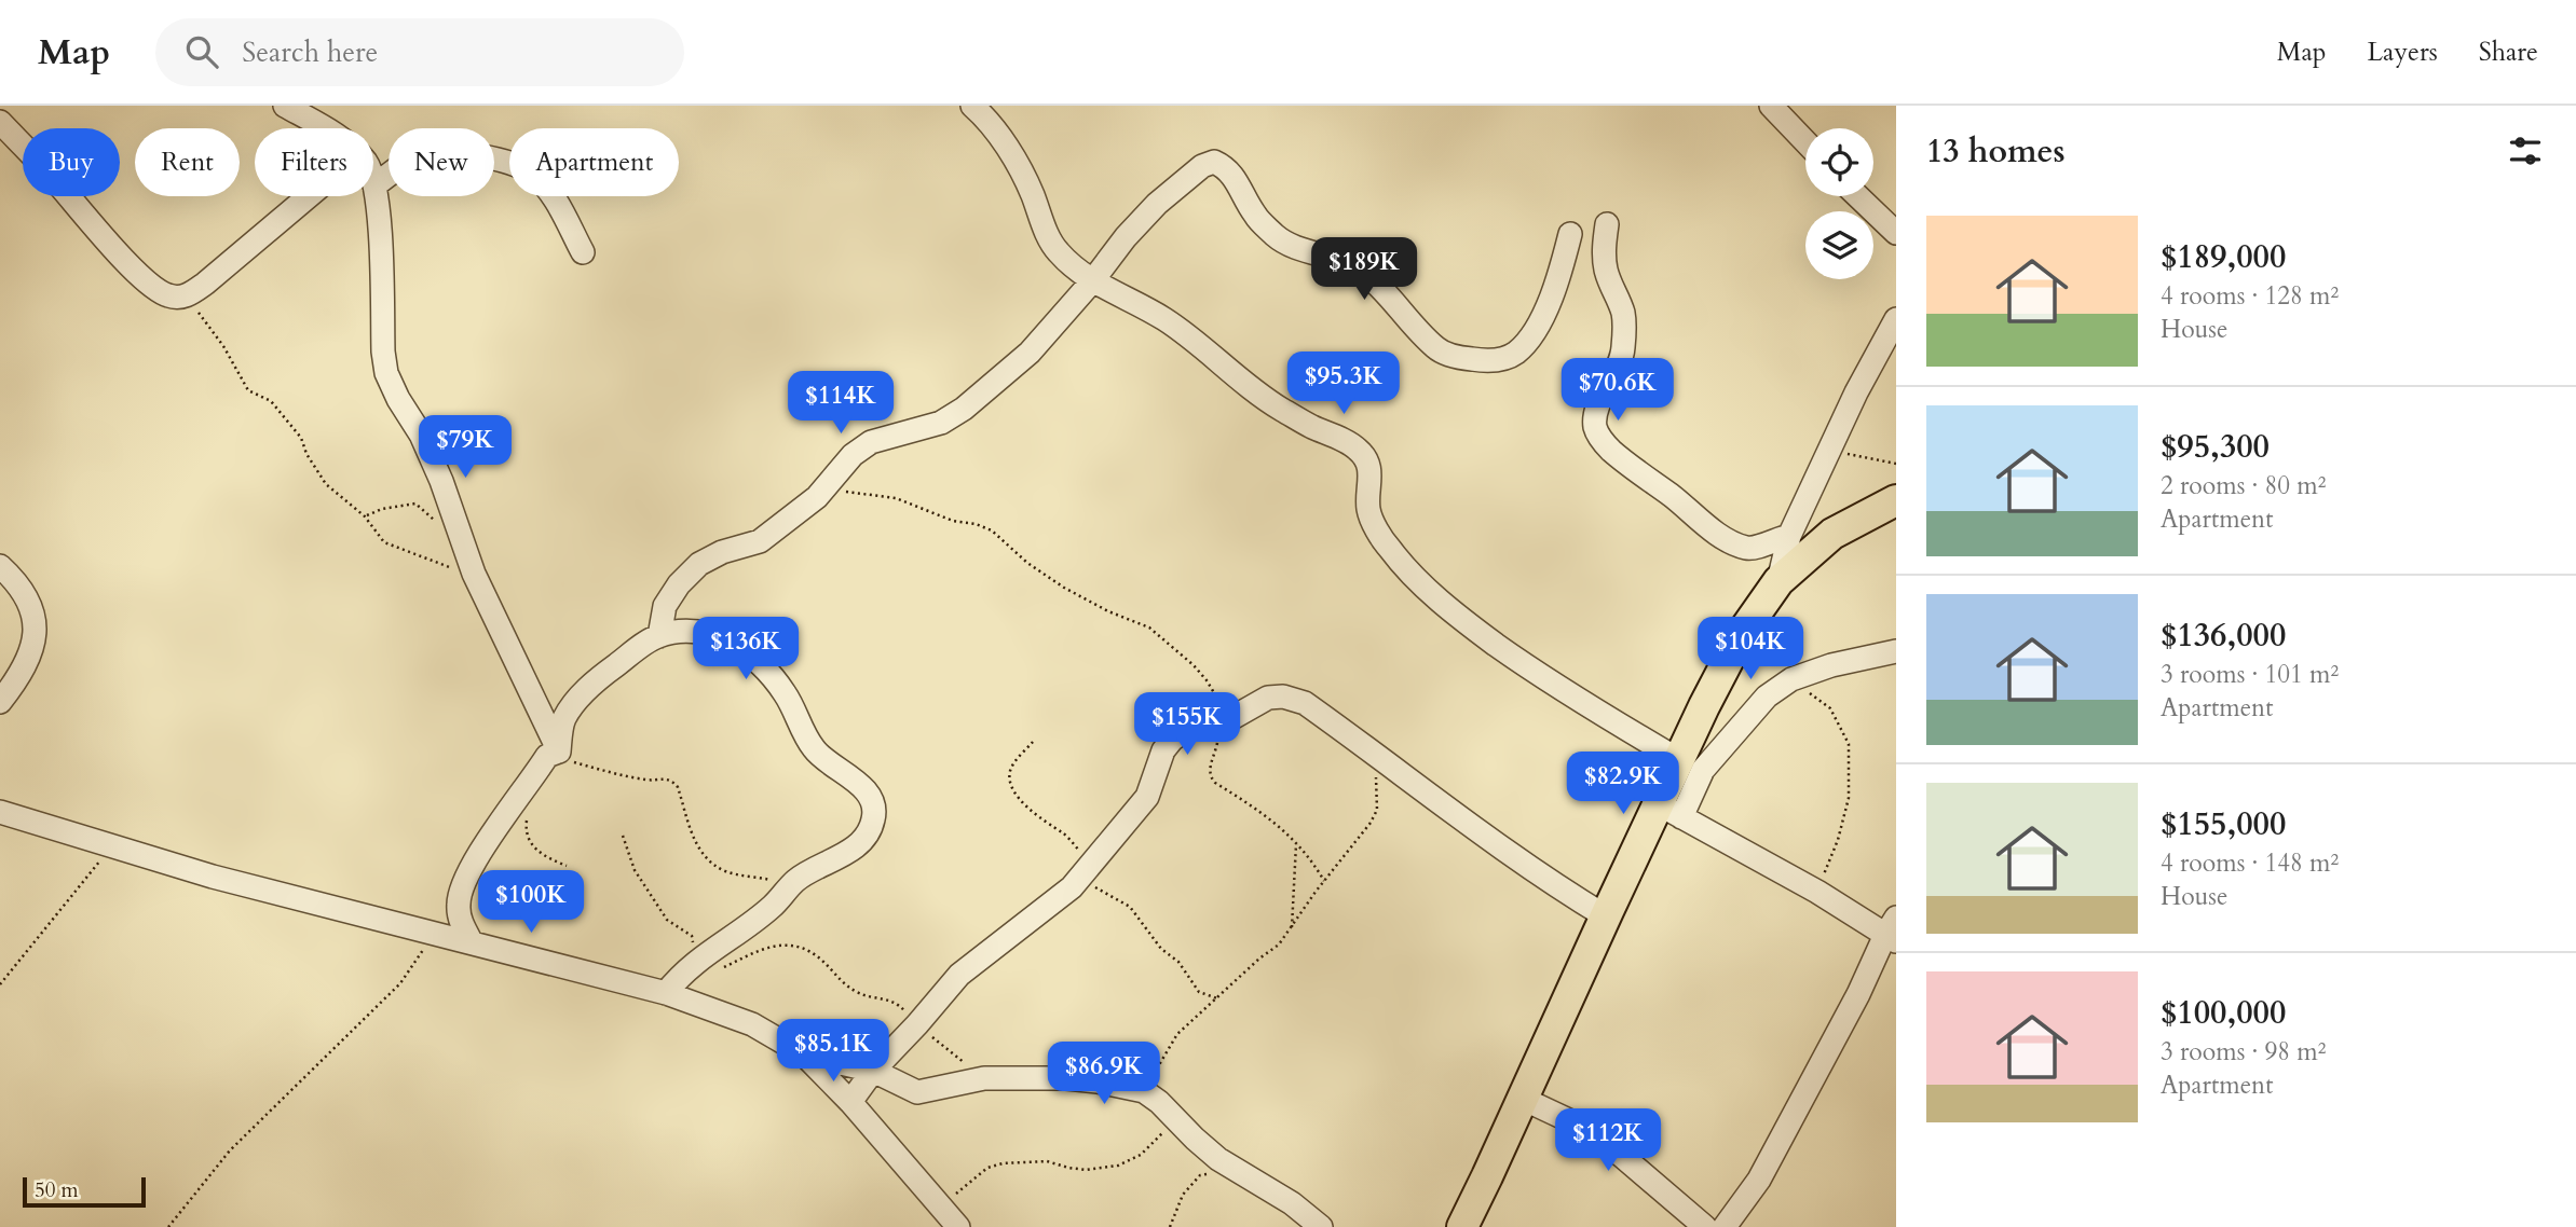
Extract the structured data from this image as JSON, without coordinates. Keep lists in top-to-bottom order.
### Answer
{
  "scale_bar": "50 m",
  "page": {
    "header": "Map",
    "search": "Search here",
    "nav": ["Map", "Layers", "Share"],
    "heading": "13 homes",
    "chip": [
      "Buy",
      "Rent",
      "Filters",
      "New",
      "Apartment"
    ],
    "list": [
      {
        "name": "$189,000",
        "note": "4 rooms · 128 m² · House"
      },
      {
        "name": "$95,300",
        "note": "2 rooms · 80 m² · Apartment"
      },
      {
        "name": "$136,000",
        "note": "3 rooms · 101 m² · Apartment"
      },
      {
        "name": "$155,000",
        "note": "4 rooms · 148 m² · House"
      },
      {
        "name": "$100,000",
        "note": "3 rooms · 98 m² · Apartment"
      }
    ],
    "price": [
      "$189K",
      "$95.3K",
      "$70.6K",
      "$114K",
      "$79K",
      "$136K",
      "$104K",
      "$155K",
      "$82.9K",
      "$100K",
      "$85.1K",
      "$86.9K",
      "$112K"
    ],
    "scale": "50 m"
  }
}
